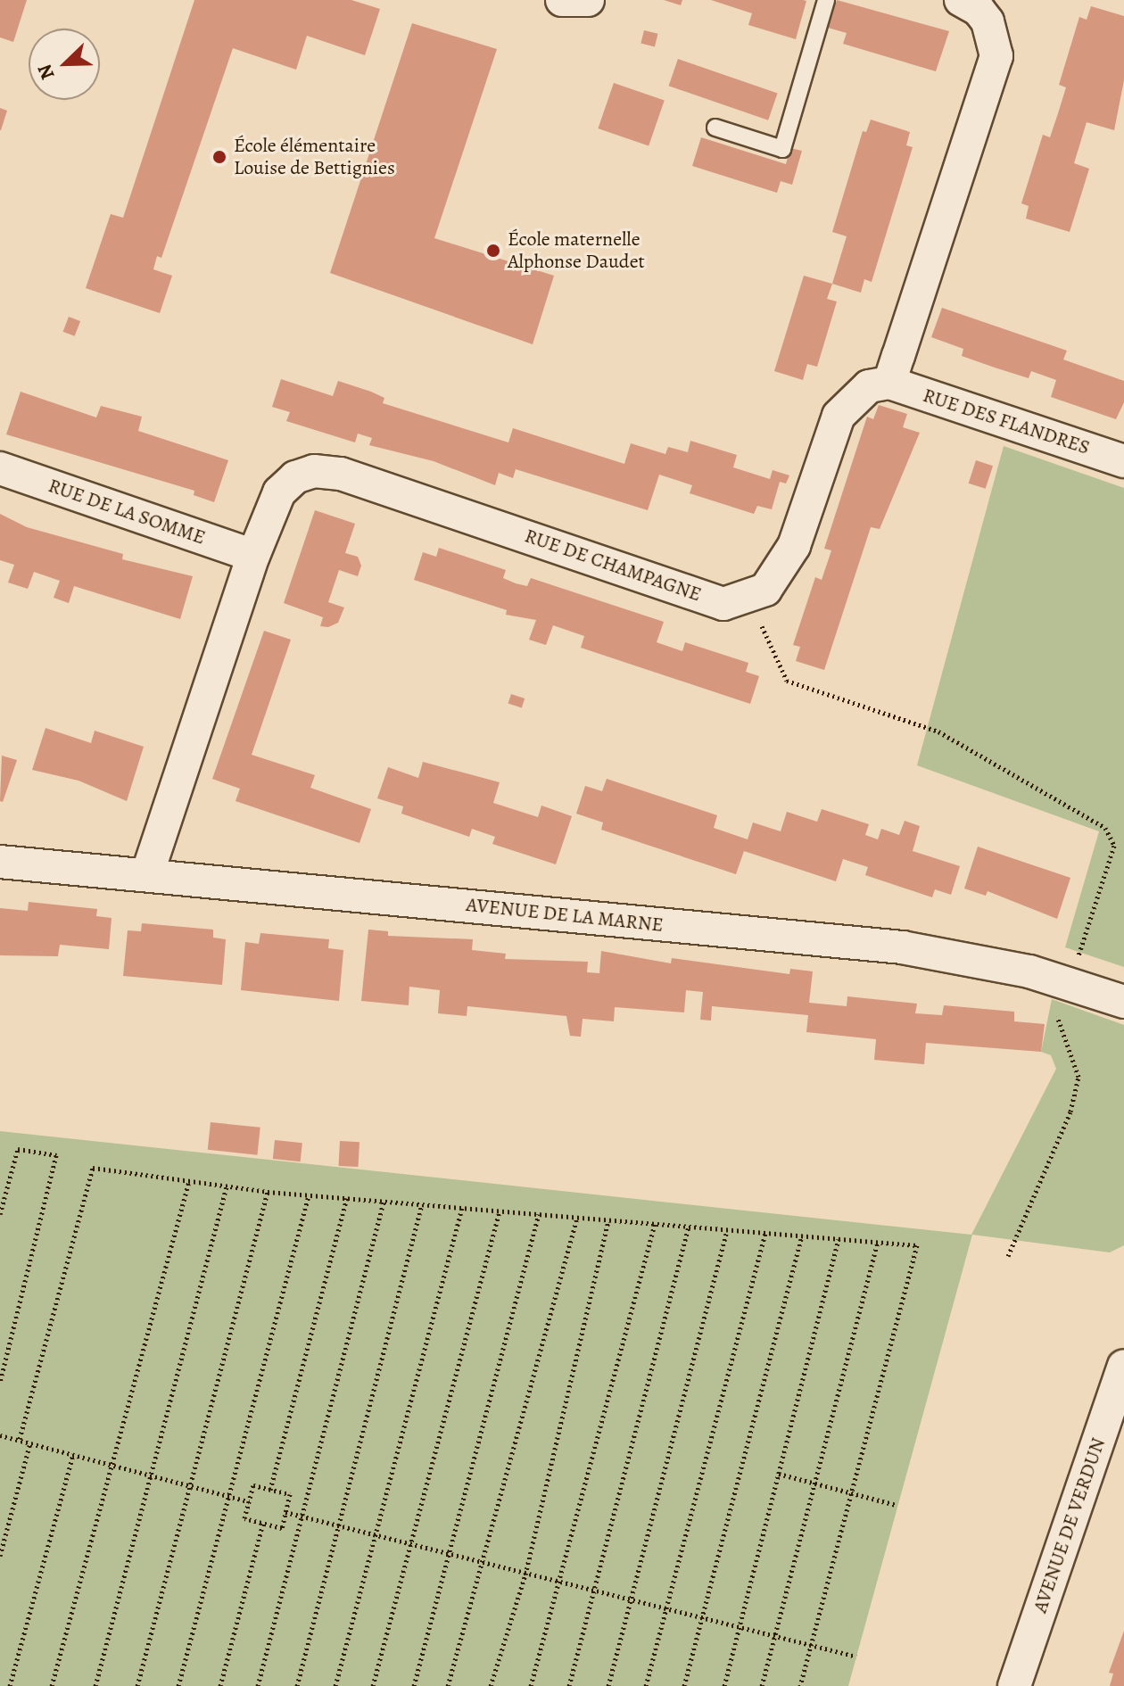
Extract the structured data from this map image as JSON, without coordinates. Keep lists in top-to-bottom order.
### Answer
{
  "streets": {
    "street": [
      "RUE DES FLANDRES",
      "RUE DE LA SOMME",
      "RUE DE CHAMPAGNE",
      "AVENUE DE LA MARNE",
      "AVENUE DE VERDUN"
    ]
  },
  "crossings": [
    ["RUE DE LA SOMME", "RUE DE CHAMPAGNE"],
    ["RUE DE CHAMPAGNE", "AVENUE DE LA MARNE"]
  ],
  "places": ["École élémentaire Louise de Bettignies", "École maternelle Alphonse Daudet"],
  "north": "bottom left"
}
